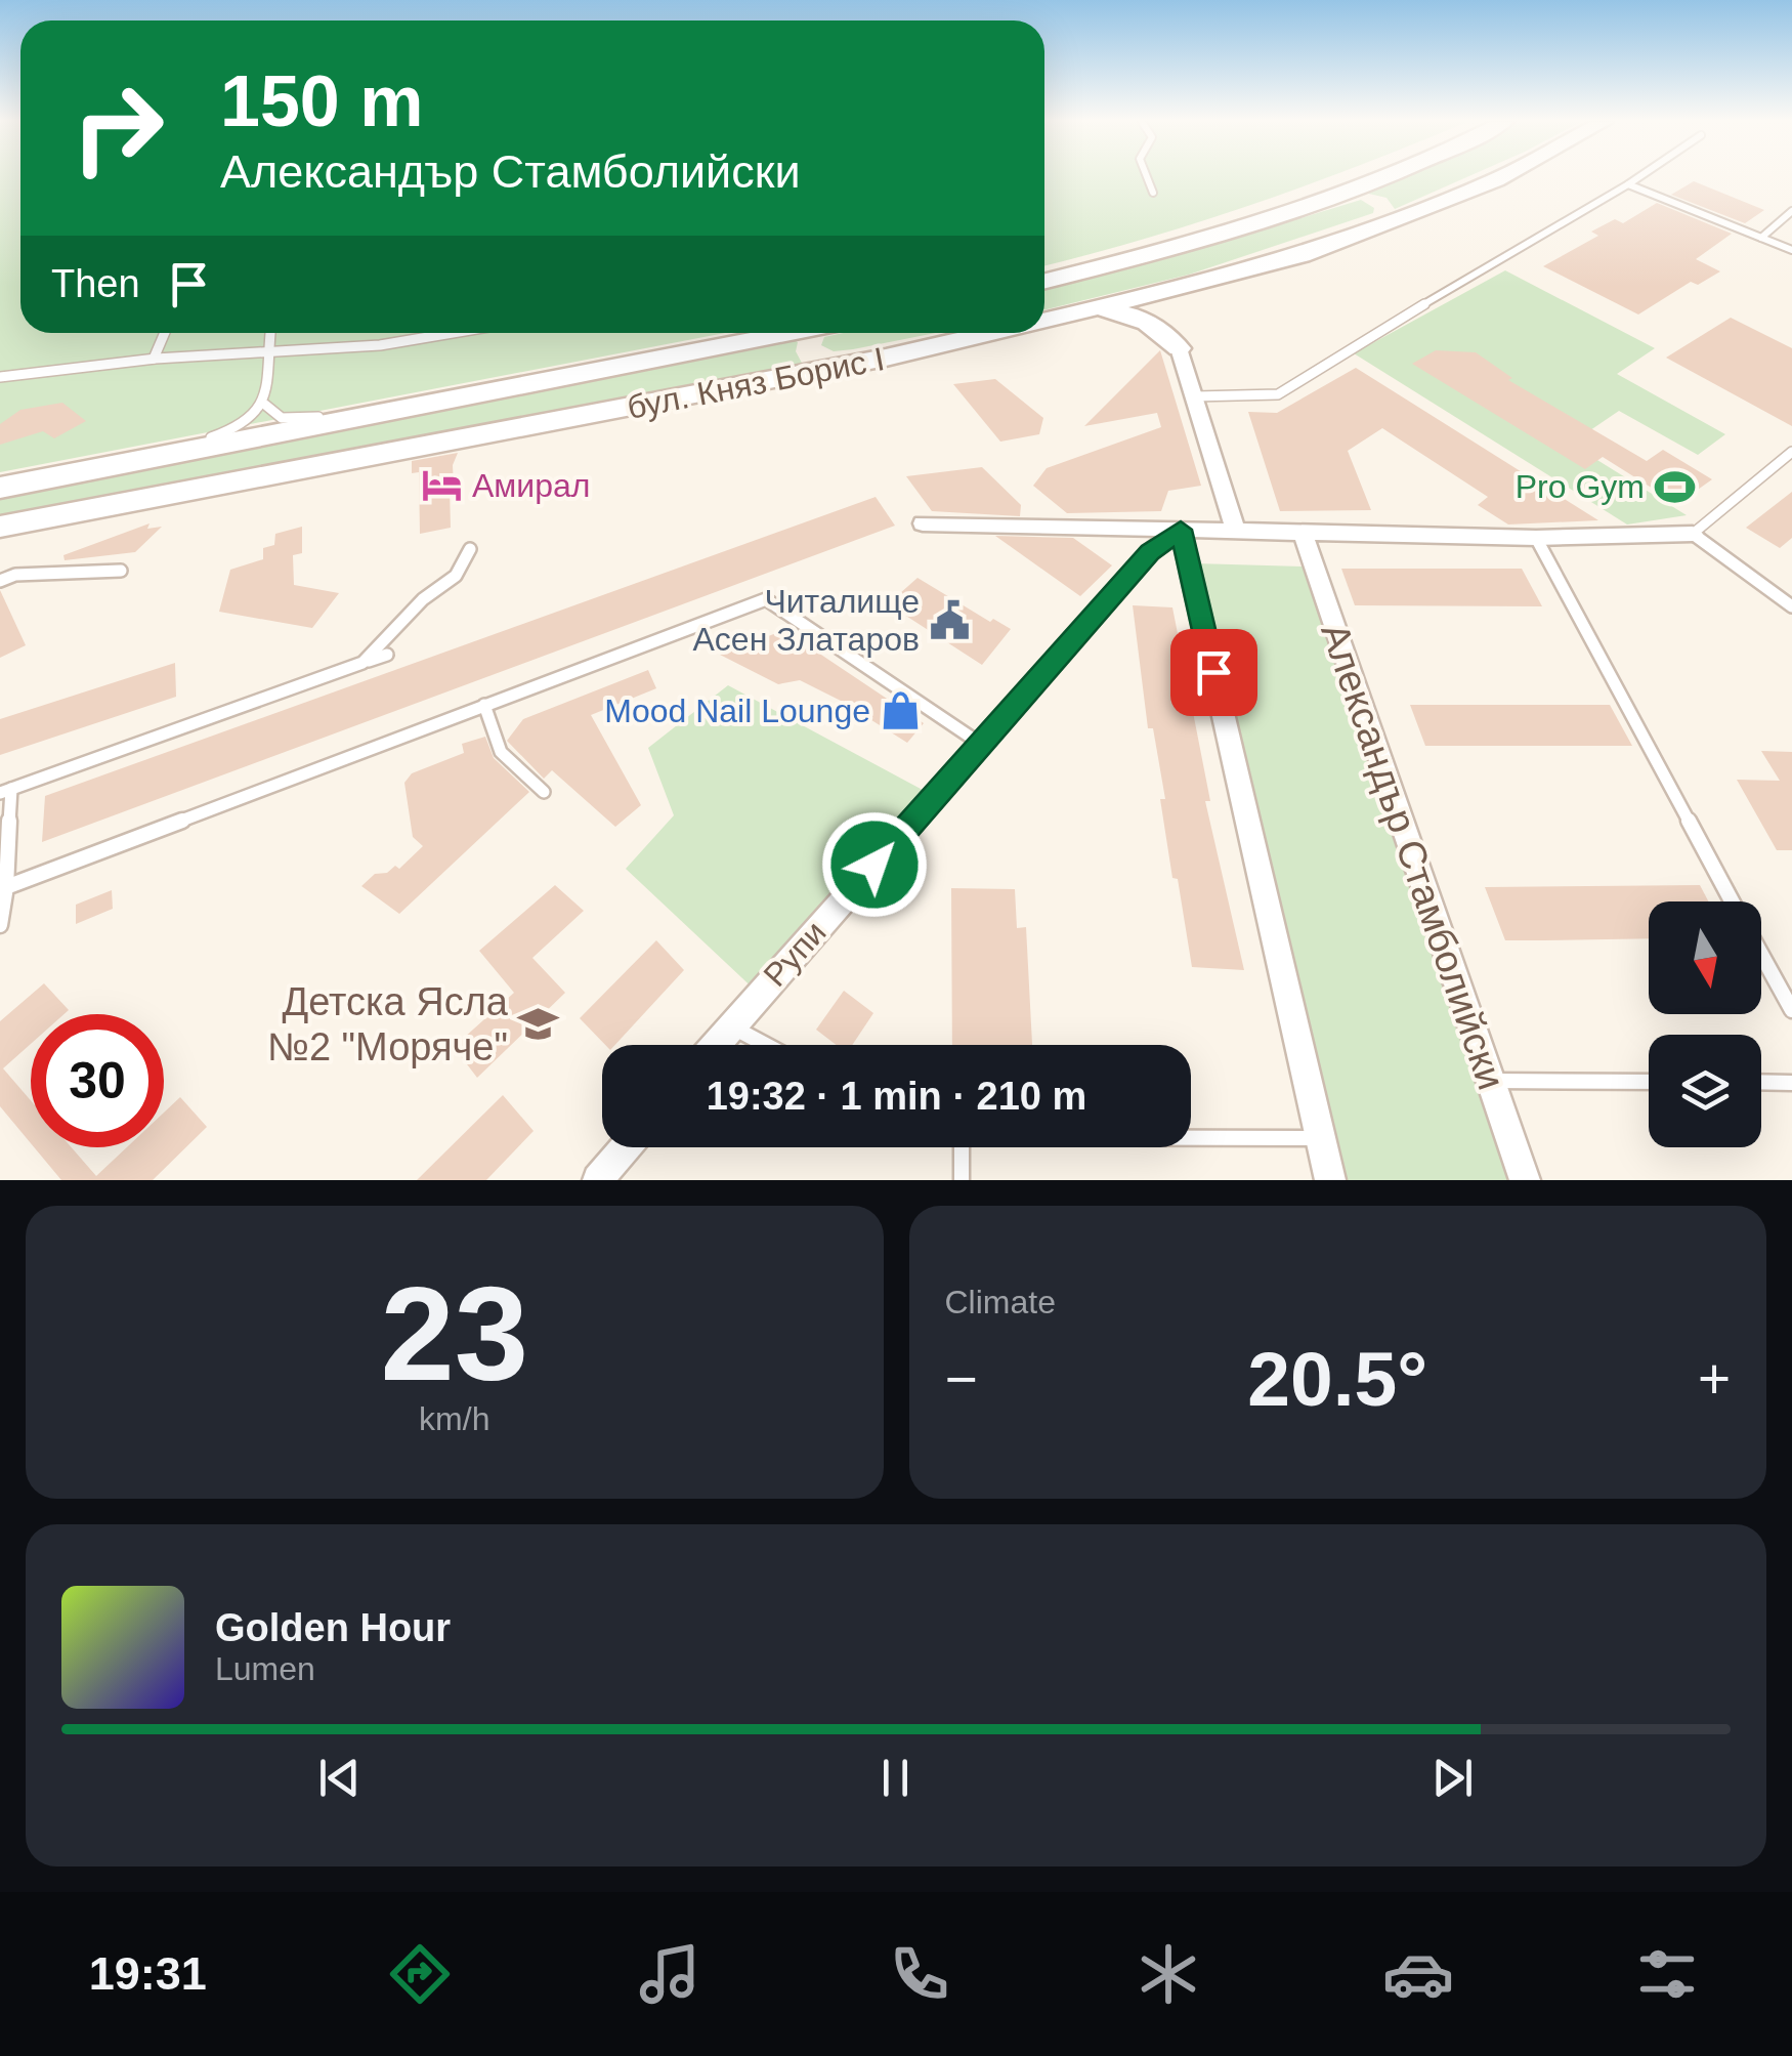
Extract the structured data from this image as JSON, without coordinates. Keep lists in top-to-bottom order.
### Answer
{
  "streets": {
    "main road": ["бул. Княз Борис I"],
    "street": ["Александър Стамболийски", "Рупи"]
  },
  "places": {
    "hotel": ["Амирал"],
    "sports": ["Pro Gym"],
    "public building": ["Читалище Асен Златаров"],
    "shop": ["Mood Nail Lounge"],
    "school or university": ["Детска Ясла №2 \"Моряче\""]
  },
  "north": "bottom",
  "page": {
    "turn": ["150 m", "Александър Стамболийски"],
    "then": "Then",
    "limit": "30",
    "trip": "19:32 · 1 min · 210 m",
    "tile": [
      ["23", "km/h"],
      "Climate"
    ],
    "heat": ["−", "20.5°", "+"],
    "song": ["Golden Hour", "Lumen"],
    "tabs": "19:31"
  }
}
